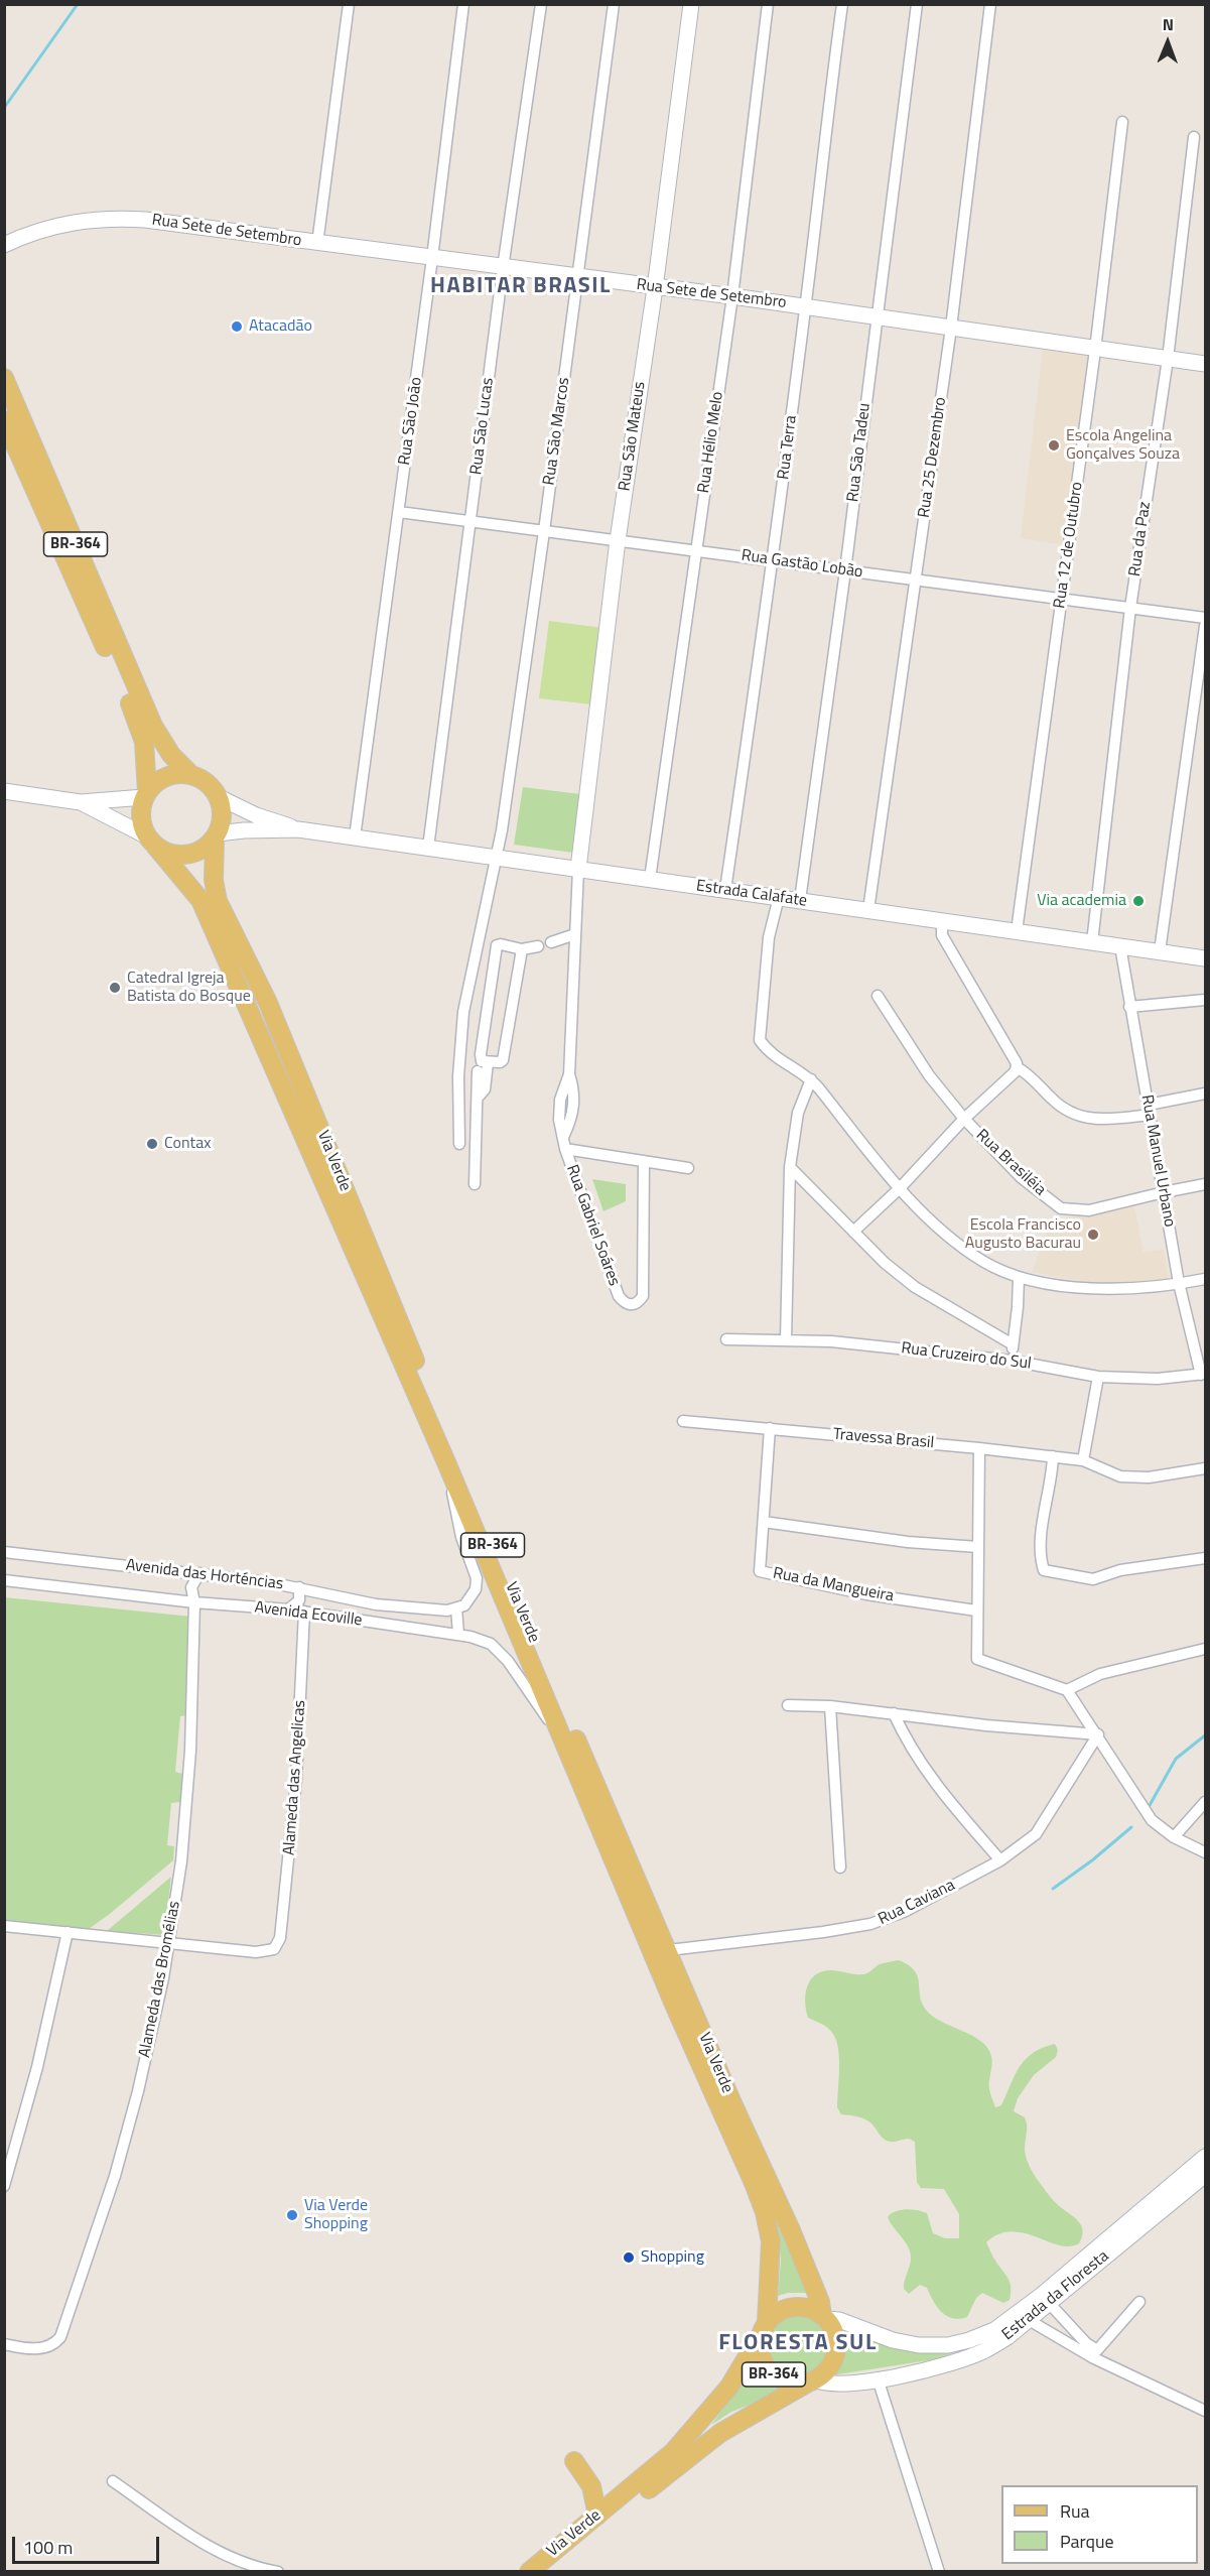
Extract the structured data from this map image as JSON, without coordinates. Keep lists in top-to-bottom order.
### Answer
{
  "streets": {
    "main road": ["BR-364", "Via Verde"],
    "street": [
      "Rua Sete de Setembro",
      "Rua São João",
      "Rua São Lucas",
      "Rua São Marcos",
      "Rua São Mateus",
      "Rua Hélio Melo",
      "Rua Terra",
      "Rua São Tadeu",
      "Rua 25 Dezembro",
      "Rua da Paz",
      "Rua 12 de Outubro",
      "Rua Gastão Lobão",
      "Estrada Calafate",
      "Rua Manuel Urbano",
      "Rua Brasiléia",
      "Rua Gabriel Soáres",
      "Rua Cruzeiro do Sul",
      "Travessa Brasil",
      "Avenida das Horténcias",
      "Rua da Mangueira",
      "Avenida Ecoville",
      "Alameda das Angelicas",
      "Rua Caviana",
      "Alameda das Bromélias",
      "Estrada da Floresta"
    ]
  },
  "crossings": [
    ["Rua Sete de Setembro", "Rua São João"],
    ["Rua Sete de Setembro", "Rua São Lucas"],
    ["Rua Sete de Setembro", "Rua São Marcos"],
    ["Rua Sete de Setembro", "Rua São Mateus"],
    ["Rua Sete de Setembro", "Rua Hélio Melo"],
    ["Rua Sete de Setembro", "Rua Terra"],
    ["Rua Sete de Setembro", "Rua São Tadeu"],
    ["Rua Sete de Setembro", "Rua 25 Dezembro"],
    ["Rua Sete de Setembro", "Rua da Paz"],
    ["Rua Sete de Setembro", "Rua 12 de Outubro"],
    ["Rua São João", "Rua Gastão Lobão"],
    ["Rua São João", "Estrada Calafate"],
    ["Rua São Lucas", "Rua Gastão Lobão"],
    ["Rua São Lucas", "Estrada Calafate"],
    ["Rua São Marcos", "Rua Gastão Lobão"],
    ["Rua São Marcos", "Estrada Calafate"],
    ["Rua São Mateus", "Rua Gastão Lobão"],
    ["Rua São Mateus", "Estrada Calafate"],
    ["Rua São Mateus", "Rua Gabriel Soáres"],
    ["Rua Hélio Melo", "Rua Gastão Lobão"],
    ["Rua Hélio Melo", "Estrada Calafate"],
    ["Rua Terra", "Rua Gastão Lobão"],
    ["Rua Terra", "Estrada Calafate"],
    ["Rua São Tadeu", "Rua Gastão Lobão"],
    ["Rua São Tadeu", "Estrada Calafate"],
    ["Rua 25 Dezembro", "Rua Gastão Lobão"],
    ["Rua 25 Dezembro", "Estrada Calafate"],
    ["Rua da Paz", "Rua Gastão Lobão"],
    ["Rua da Paz", "Estrada Calafate"],
    ["BR-364", "Estrada Calafate"],
    ["BR-364", "Via Verde"],
    ["BR-364", "Estrada da Floresta"],
    ["Rua 12 de Outubro", "Rua Gastão Lobão"],
    ["Rua 12 de Outubro", "Estrada Calafate"],
    ["Estrada Calafate", "Via Verde"],
    ["Estrada Calafate", "Rua Manuel Urbano"],
    ["Estrada Calafate", "Rua Gabriel Soáres"],
    ["Via Verde", "Avenida das Horténcias"],
    ["Via Verde", "Avenida Ecoville"],
    ["Via Verde", "Rua Caviana"],
    ["Via Verde", "Estrada da Floresta"],
    ["Rua Manuel Urbano", "Rua Brasiléia"],
    ["Rua Manuel Urbano", "Rua Cruzeiro do Sul"],
    ["Travessa Brasil", "Rua da Mangueira"],
    ["Avenida das Horténcias", "Alameda das Bromélias"],
    ["Avenida Ecoville", "Alameda das Angelicas"],
    ["Avenida Ecoville", "Alameda das Bromélias"],
    ["Alameda das Angelicas", "Alameda das Bromélias"]
  ],
  "districts": ["HABITAR BRASIL", "FLORESTA SUL"],
  "places": [
    "Atacadão",
    "Escola Angelina Gonçalves Souza",
    "Via academia",
    "Catedral Igreja Batista do Bosque",
    "Contax",
    "Escola Francisco Augusto Bacurau",
    "Via Verde Shopping",
    "Shopping"
  ],
  "legend": ["Rua", "Parque"],
  "scale_bar": "100 m",
  "north": "top"
}
